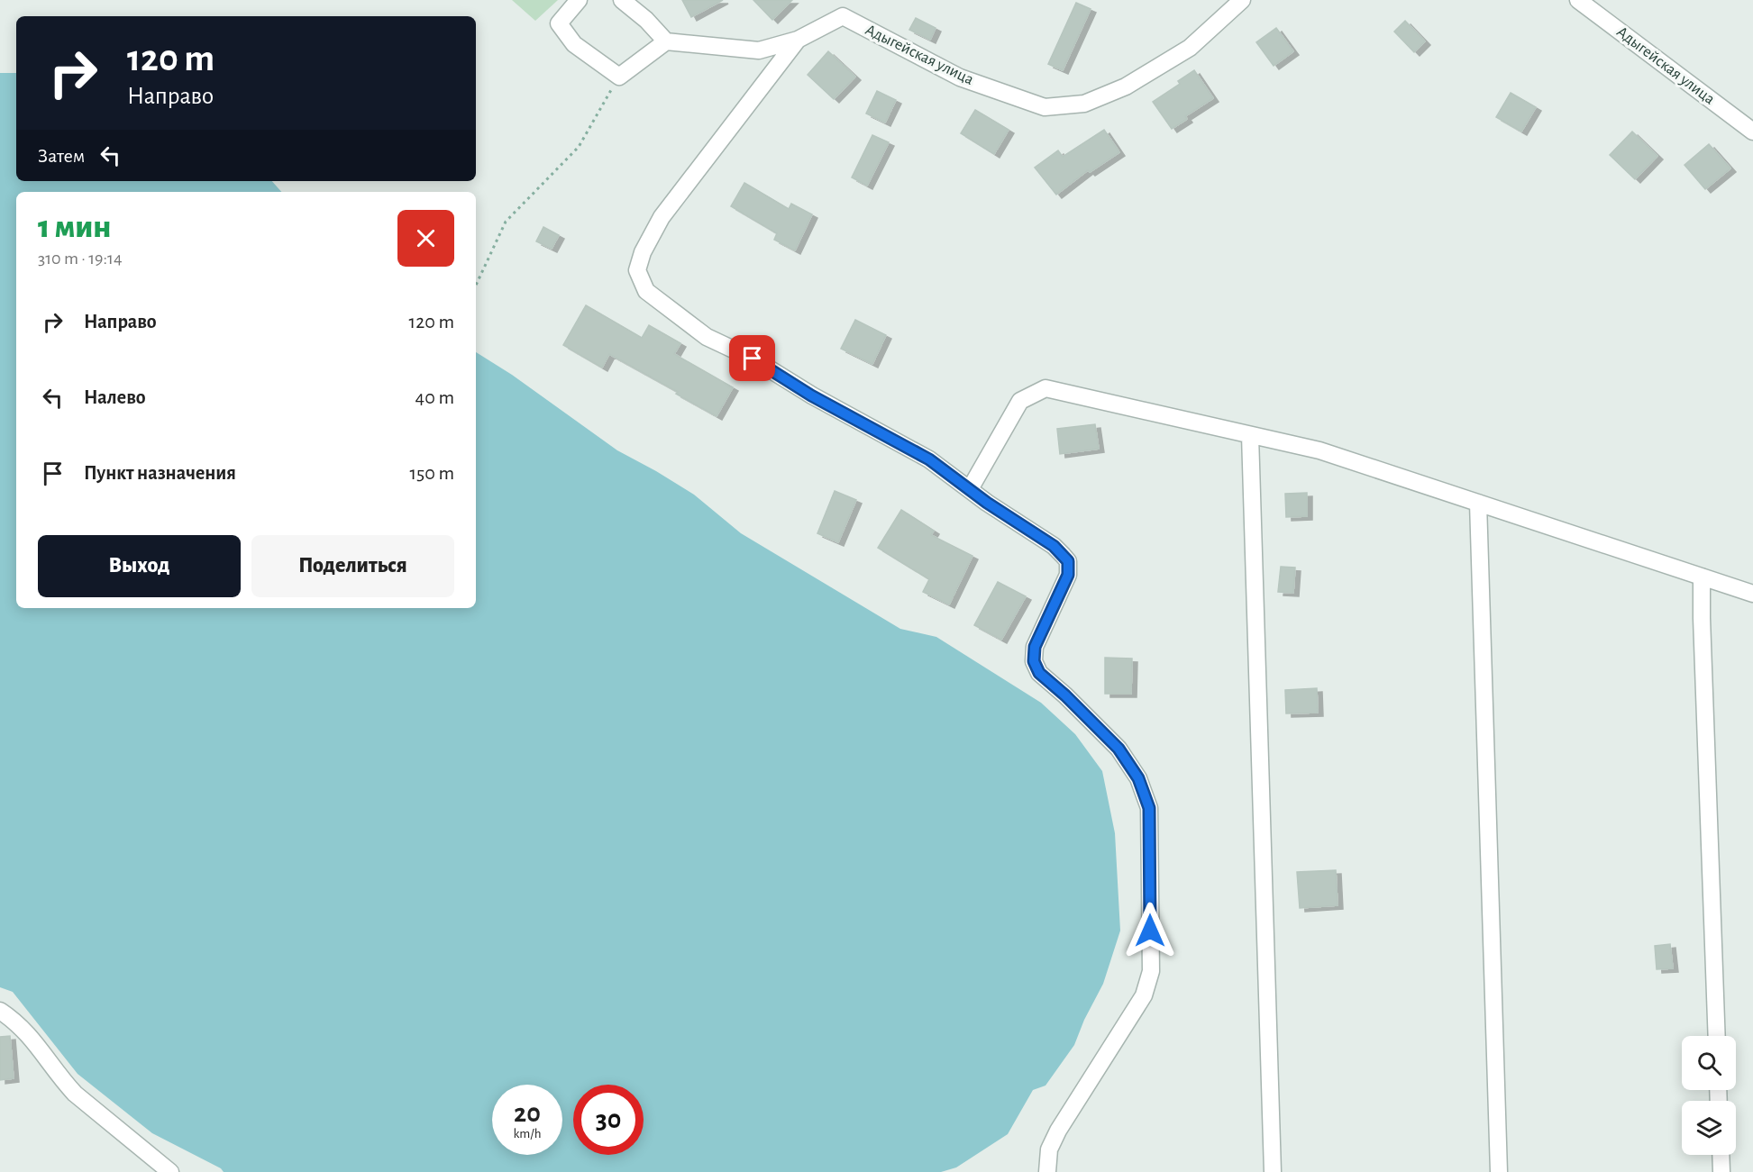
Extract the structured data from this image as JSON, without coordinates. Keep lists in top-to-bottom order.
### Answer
{
  "streets": {
    "street": ["Адыгейская улица"]
  },
  "page": {
    "turn": ["120 m", "Направо"],
    "then": "Затем",
    "heading": ["1 мин", "310 m · 19:14"],
    "list": [
      {
        "name": "Направо",
        "value": "120 m"
      },
      {
        "name": "Налево",
        "value": "40 m"
      },
      {
        "name": "Пункт назначения",
        "value": "150 m"
      }
    ],
    "buttons": ["Выход", "Поделиться"],
    "speed": "20 km/h",
    "limit": "30"
  }
}
